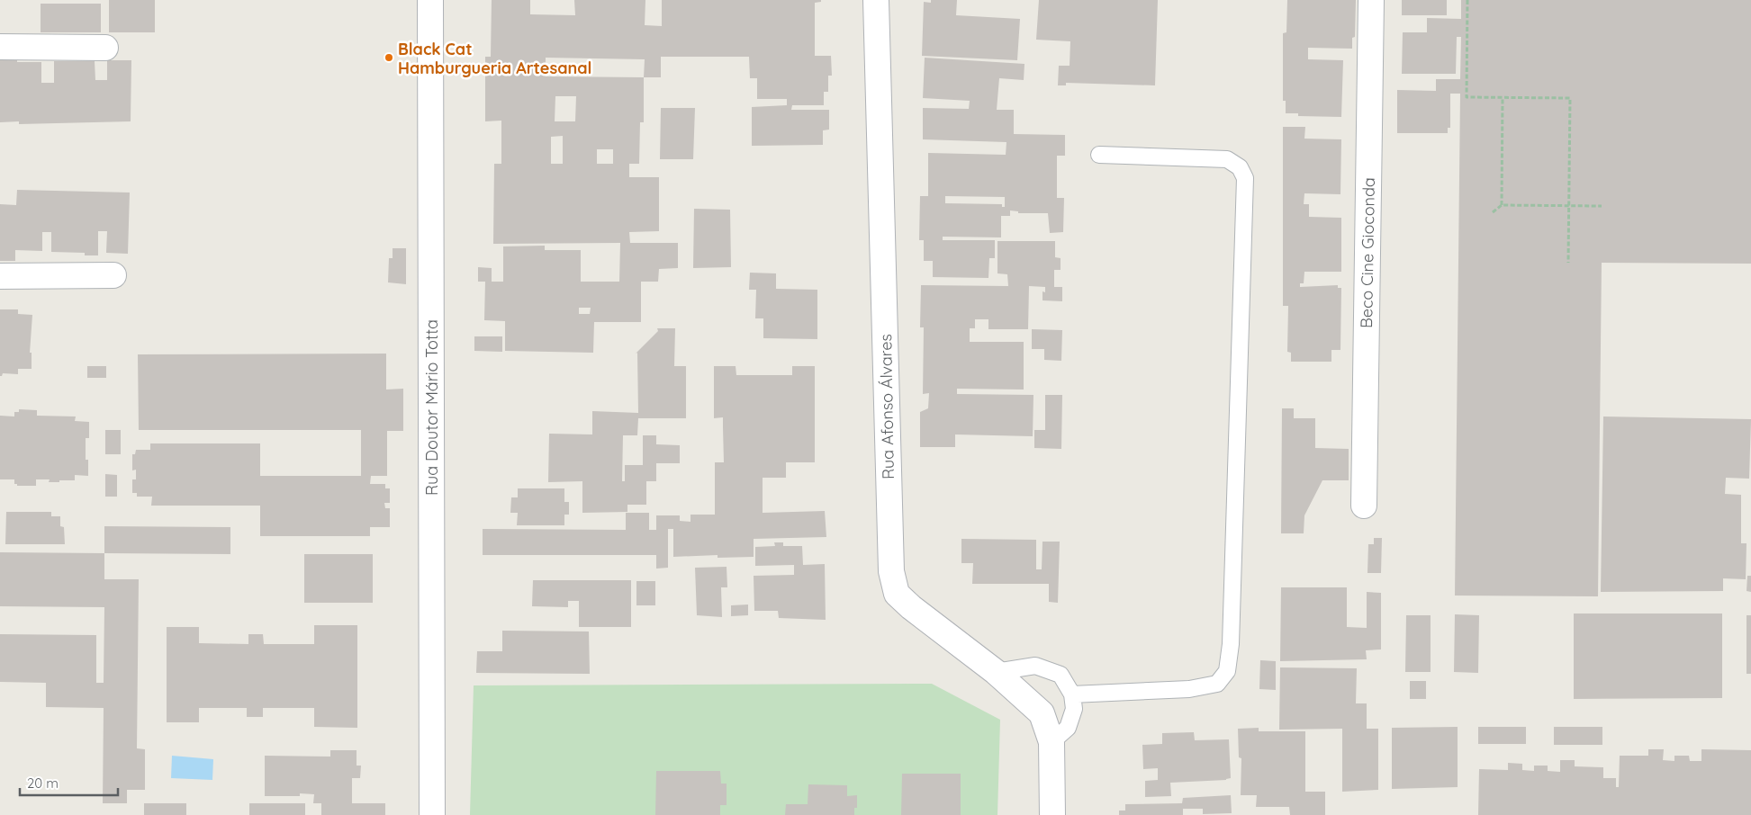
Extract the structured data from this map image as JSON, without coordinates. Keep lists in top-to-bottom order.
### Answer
{
  "streets": {
    "street": ["Beco Cine Gioconda", "Rua Afonso Álvares", "Rua Doutor Mário Totta"]
  },
  "places": ["Black Cat Hamburgueria Artesanal"],
  "scale_bar": "20 m"
}
